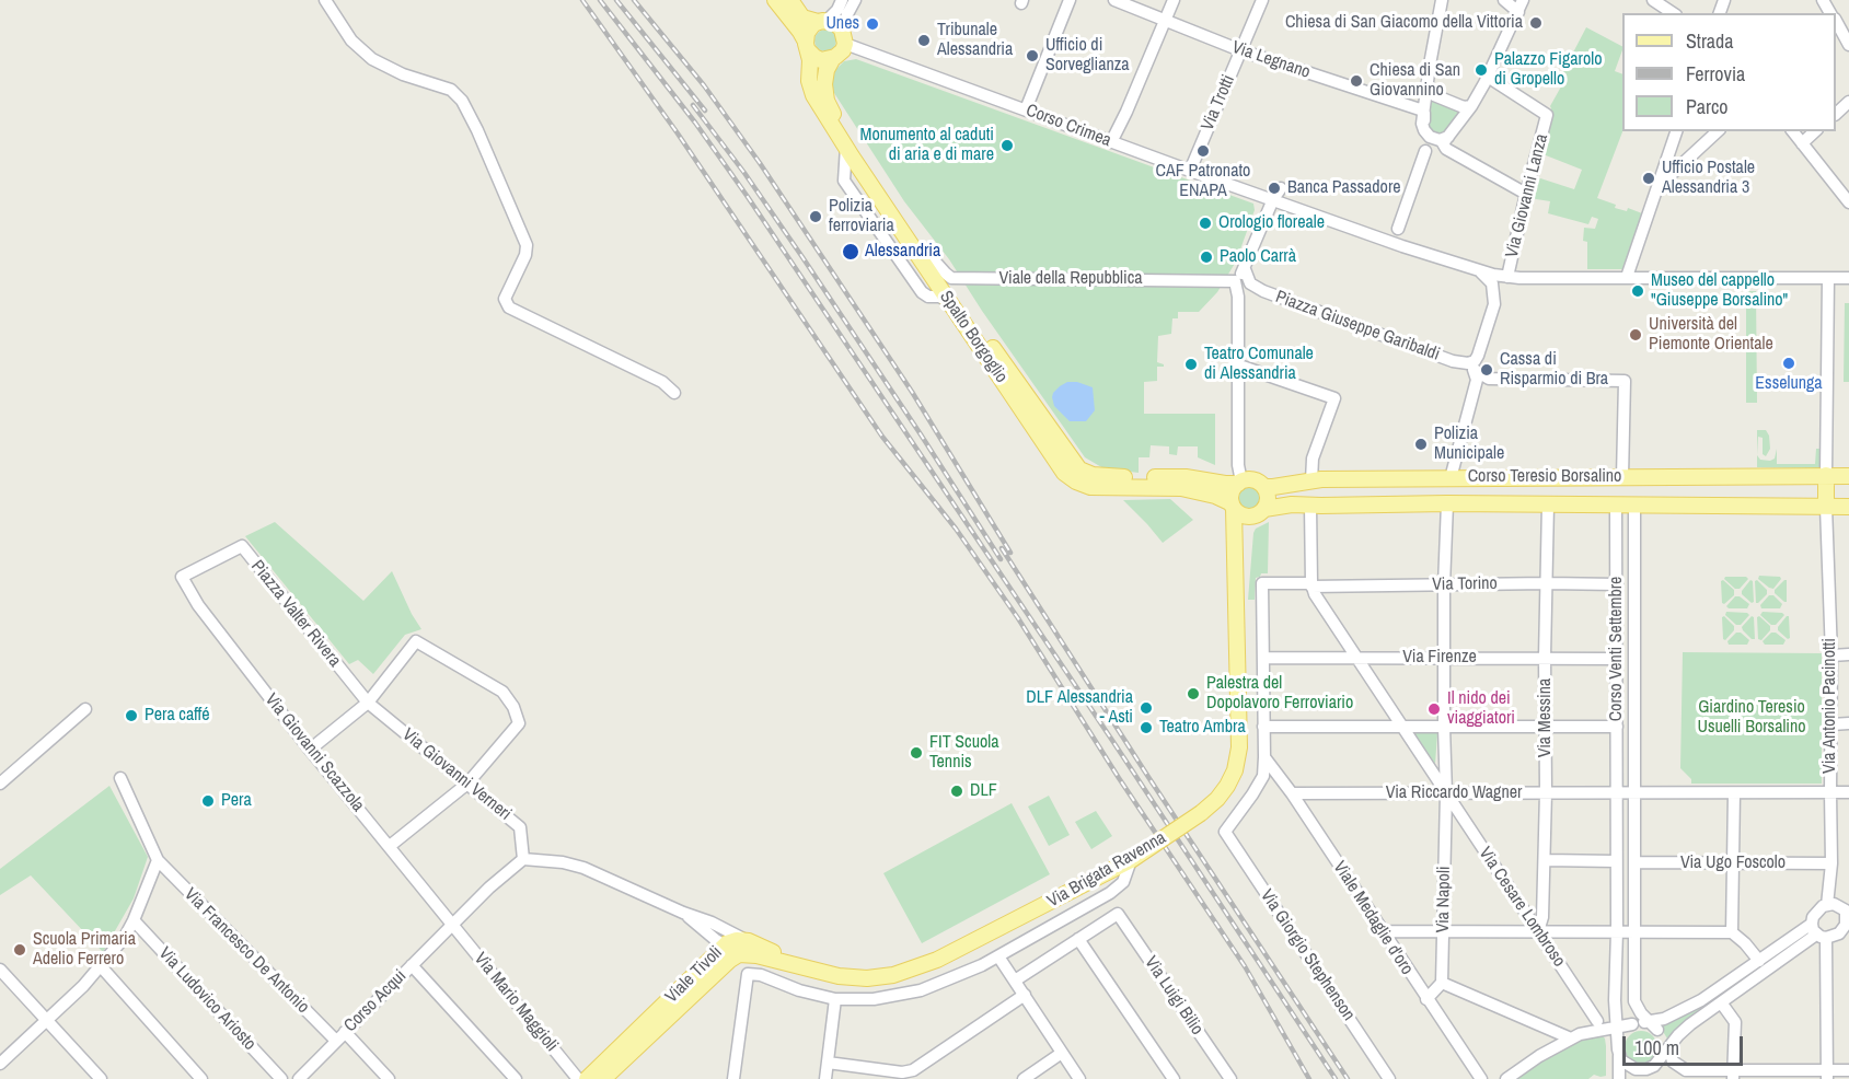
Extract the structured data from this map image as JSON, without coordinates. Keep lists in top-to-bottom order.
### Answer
{
  "streets": {
    "main road": [
      "Spalto Borgoglio",
      "Corso Teresio Borsalino",
      "Via Brigata Ravenna",
      "Viale Tivoli"
    ],
    "street": [
      "Via Legnano",
      "Via Trotti",
      "Corso Crimea",
      "Via Giovanni Lanza",
      "Viale della Repubblica",
      "Piazza Giuseppe Garibaldi",
      "Via Torino",
      "Piazza Valter Rivera",
      "Corso Venti Settembre",
      "Via Firenze",
      "Via Antonio Pacinotti",
      "Via Messina",
      "Via Giovanni Scazzola",
      "Via Giovanni Verneri",
      "Via Riccardo Wagner",
      "Via Ugo Foscolo",
      "Via Napoli",
      "Via Cesare Lombroso",
      "Viale Medaglie d'oro",
      "Via Francesco De Antonio",
      "Via Giorgio Stephenson",
      "Via Luigi Bilio",
      "Via Ludovico Ariosto",
      "Corso Acqui",
      "Via Mario Maggioli"
    ]
  },
  "crossings": [
    ["Via Legnano", "Via Trotti"],
    ["Via Trotti", "Corso Crimea"],
    ["Corso Crimea", "Spalto Borgoglio"],
    ["Viale della Repubblica", "Spalto Borgoglio"],
    ["Piazza Giuseppe Garibaldi", "Corso Teresio Borsalino"],
    ["Spalto Borgoglio", "Corso Teresio Borsalino"],
    ["Spalto Borgoglio", "Via Brigata Ravenna"],
    ["Corso Teresio Borsalino", "Corso Venti Settembre"],
    ["Corso Teresio Borsalino", "Via Antonio Pacinotti"],
    ["Corso Teresio Borsalino", "Via Messina"],
    ["Corso Teresio Borsalino", "Via Brigata Ravenna"],
    ["Via Torino", "Corso Venti Settembre"],
    ["Via Torino", "Via Firenze"],
    ["Via Torino", "Via Messina"],
    ["Piazza Valter Rivera", "Via Giovanni Scazzola"],
    ["Piazza Valter Rivera", "Via Giovanni Verneri"],
    ["Corso Venti Settembre", "Via Firenze"],
    ["Corso Venti Settembre", "Via Riccardo Wagner"],
    ["Corso Venti Settembre", "Via Ugo Foscolo"],
    ["Via Firenze", "Via Messina"],
    ["Via Antonio Pacinotti", "Via Ugo Foscolo"],
    ["Via Messina", "Via Riccardo Wagner"],
    ["Via Messina", "Via Cesare Lombroso"],
    ["Via Giovanni Scazzola", "Corso Acqui"],
    ["Via Giovanni Scazzola", "Via Mario Maggioli"],
    ["Via Giovanni Verneri", "Corso Acqui"],
    ["Via Riccardo Wagner", "Via Napoli"],
    ["Via Riccardo Wagner", "Via Cesare Lombroso"],
    ["Via Riccardo Wagner", "Viale Medaglie d'oro"],
    ["Via Brigata Ravenna", "Viale Tivoli"],
    ["Via Napoli", "Via Cesare Lombroso"],
    ["Viale Medaglie d'oro", "Via Giorgio Stephenson"],
    ["Via Francesco De Antonio", "Corso Acqui"],
    ["Corso Acqui", "Via Mario Maggioli"]
  ],
  "parks": ["Giardino Teresio Usuelli Borsalino"],
  "places": [
    "Chiesa di San Giacomo della Vittoria",
    "Unes",
    "Tribunale Alessandria",
    "Ufficio di Sorveglianza",
    "Palazzo Figarolo di Gropello",
    "Chiesa di San Giovannino",
    "Monumento al caduti di aria e di mare",
    "CAF Patronato ENAPA",
    "Ufficio Postale Alessandria 3",
    "Banca Passadore",
    "Polizia ferroviaria",
    "Orologio floreale",
    "Alessandria",
    "Paolo Carrà",
    "Museo del cappello \"Giuseppe Borsalino\"",
    "Università del Piemonte Orientale",
    "Esselunga",
    "Teatro Comunale di Alessandria",
    "Cassa di Risparmio di Bra",
    "Polizia Municipale",
    "Palestra del Dopolavoro Ferroviario",
    "DLF Alessandria - Asti",
    "Il nido dei viaggiatori",
    "Pera caffé",
    "Teatro Ambra",
    "FIT Scuola Tennis",
    "DLF",
    "Pera",
    "Scuola Primaria Adelio Ferrero"
  ],
  "legend": ["Strada", "Ferrovia", "Parco"],
  "scale_bar": "100 m"
}
